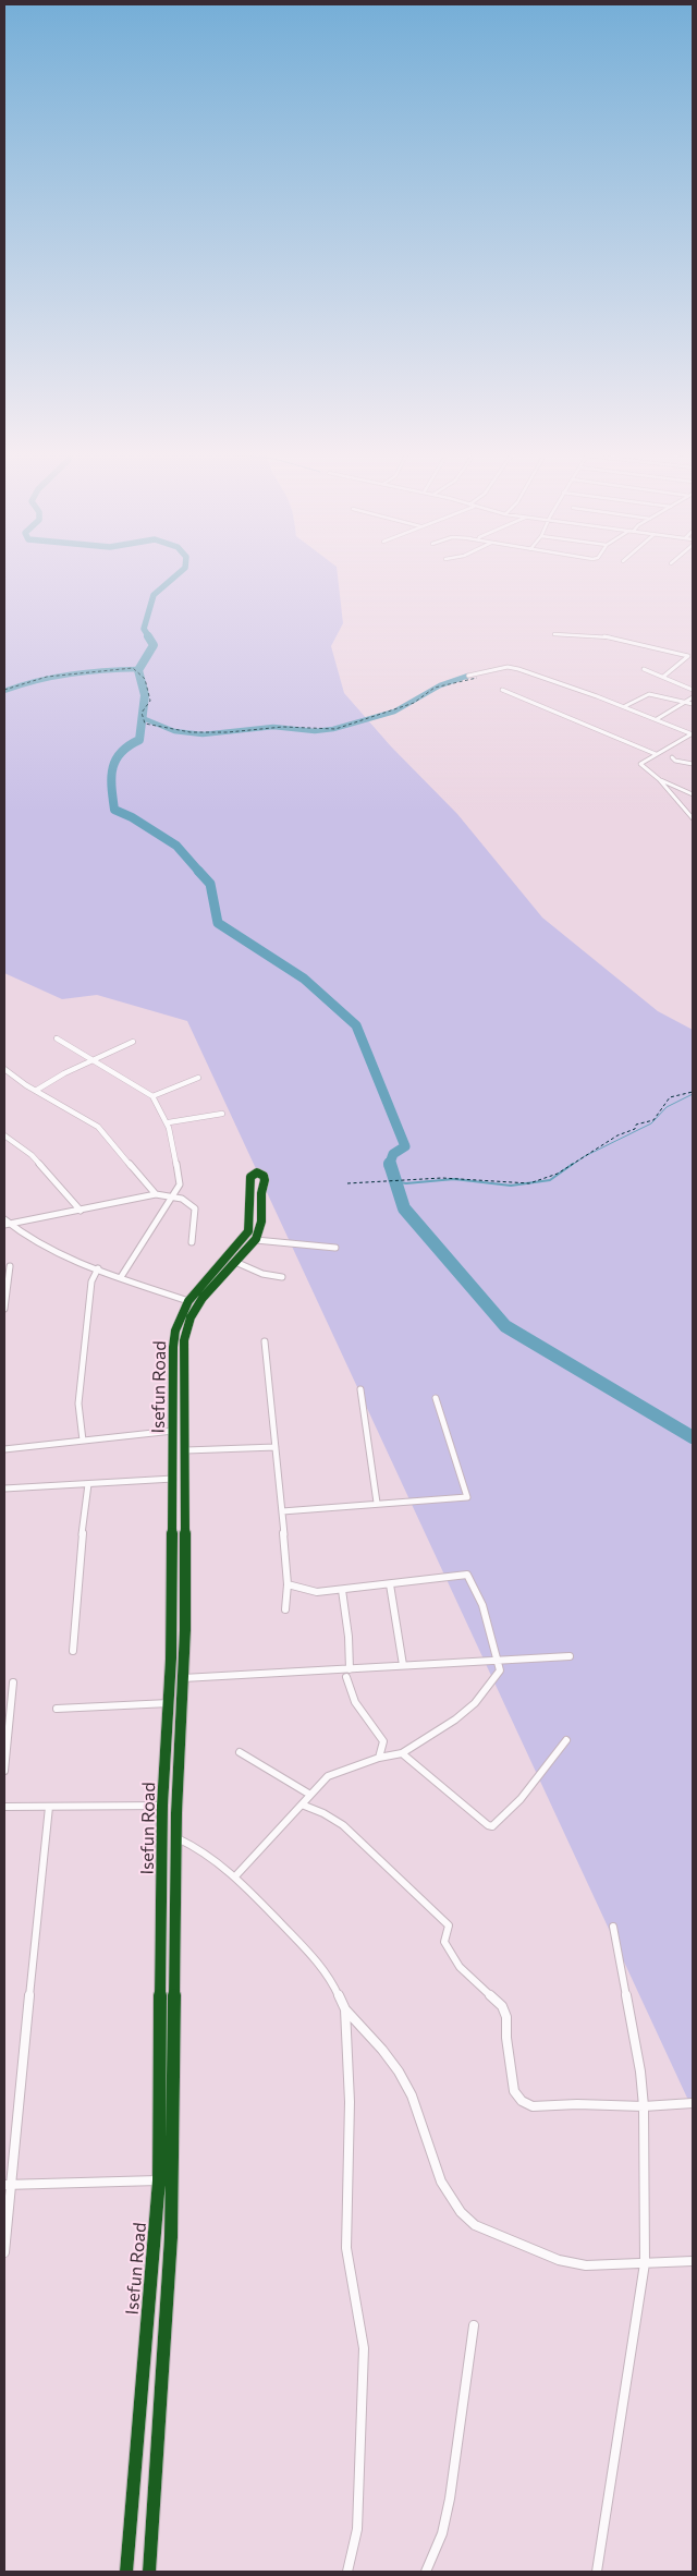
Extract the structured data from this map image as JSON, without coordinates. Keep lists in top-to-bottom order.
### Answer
{
  "streets": {
    "street": ["Isefun Road"]
  }
}
